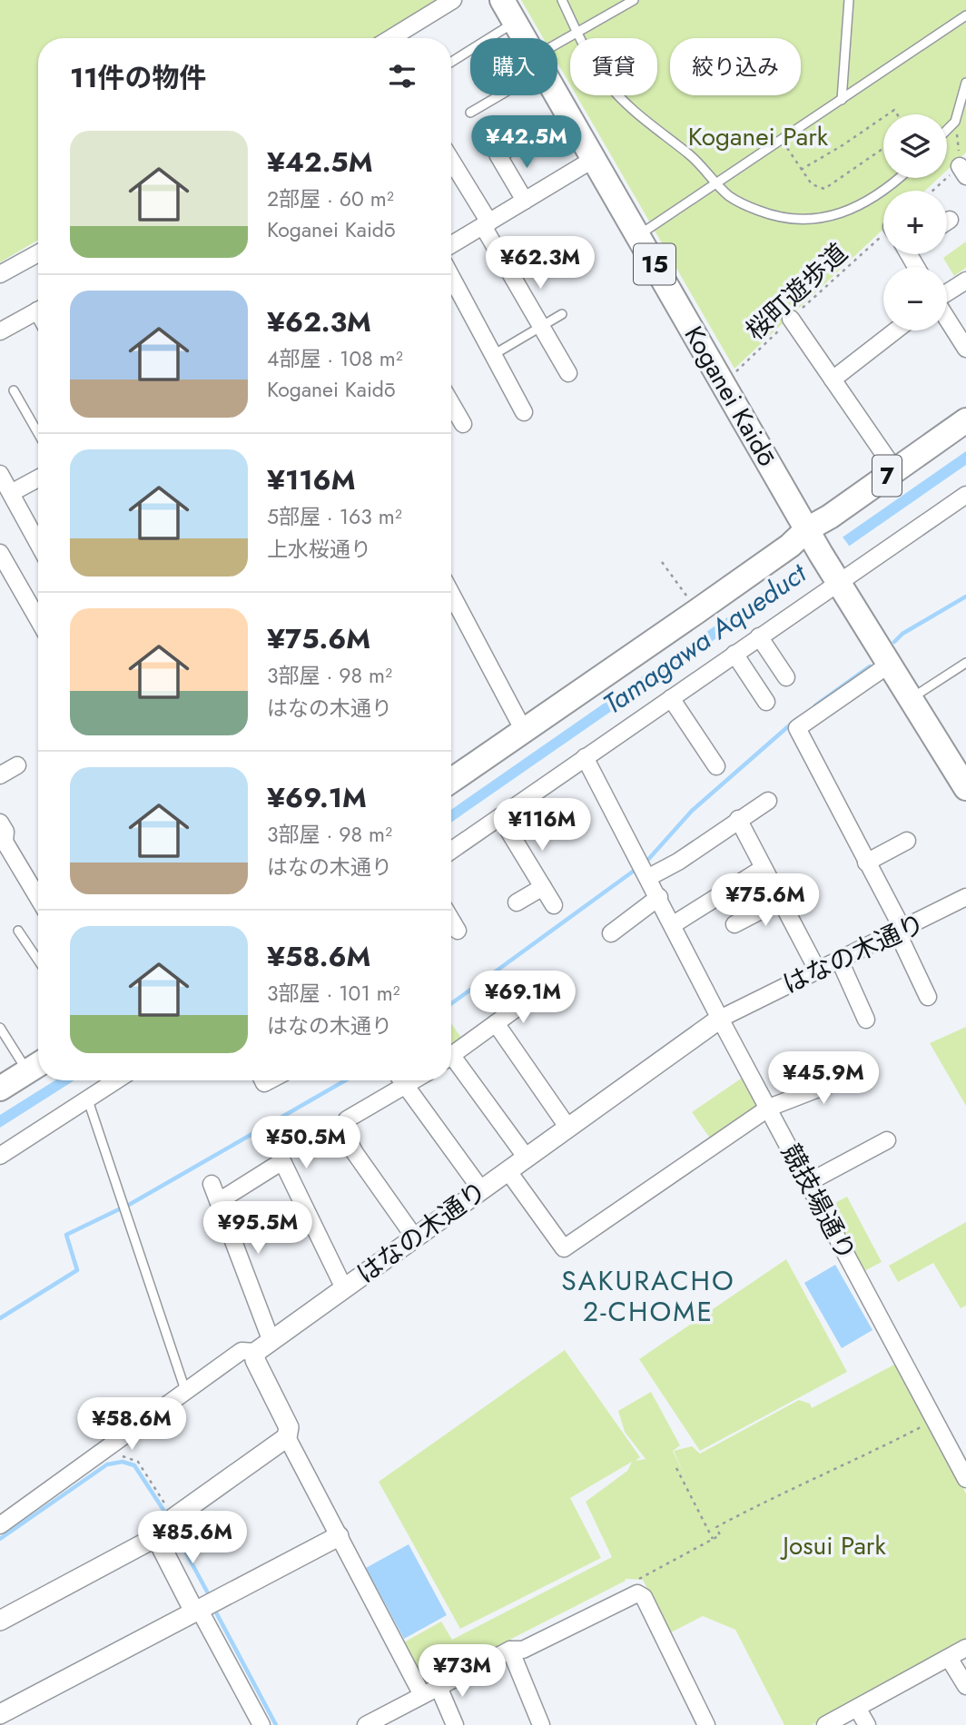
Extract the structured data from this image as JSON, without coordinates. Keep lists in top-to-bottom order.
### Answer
{
  "streets": {
    "main road": ["15", "Koganei Kaidō", "7"],
    "street": ["はなの木通り", "競技場通り"],
    "path": ["桜町遊歩道"]
  },
  "crossings": [
    ["桜町遊歩道", "Koganei Kaidō"],
    ["Koganei Kaidō", "7"],
    ["はなの木通り", "競技場通り"]
  ],
  "districts": ["SAKURACHO 2-CHOME"],
  "water": ["Tamagawa Aqueduct"],
  "parks": ["Koganei Park", "Josui Park"],
  "page": {
    "chip": ["購入", "賃貸", "絞り込み"],
    "heading": "11件の物件",
    "map_buttons": ["+", "−"],
    "list": [
      {
        "name": "¥42.5M",
        "note": "2部屋 · 60 m² · Koganei Kaidō"
      },
      {
        "name": "¥62.3M",
        "note": "4部屋 · 108 m² · Koganei Kaidō"
      },
      {
        "name": "¥116M",
        "note": "5部屋 · 163 m² · 上水桜通り"
      },
      {
        "name": "¥75.6M",
        "note": "3部屋 · 98 m² · はなの木通り"
      },
      {
        "name": "¥69.1M",
        "note": "3部屋 · 98 m² · はなの木通り"
      },
      {
        "name": "¥58.6M",
        "note": "3部屋 · 101 m² · はなの木通り"
      }
    ],
    "price": [
      "¥42.5M",
      "¥62.3M",
      "¥116M",
      "¥75.6M",
      "¥69.1M",
      "¥45.9M",
      "¥50.5M",
      "¥95.5M",
      "¥58.6M",
      "¥85.6M",
      "¥73M"
    ]
  }
}
